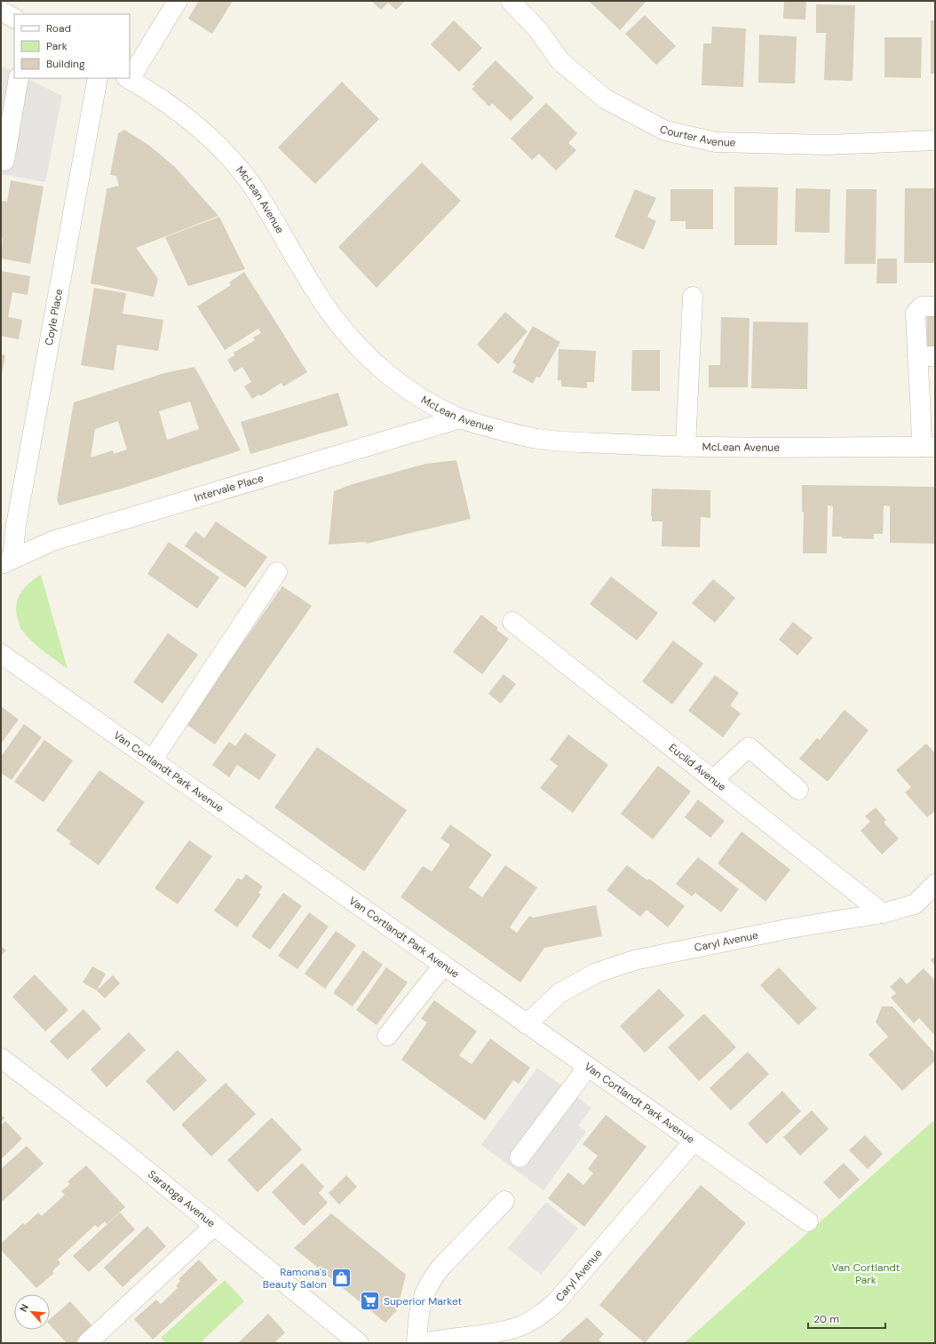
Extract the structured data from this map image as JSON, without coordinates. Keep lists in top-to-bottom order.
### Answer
{
  "streets": {
    "street": [
      "Courter Avenue",
      "McLean Avenue",
      "Coyle Place",
      "Intervale Place",
      "Euclid Avenue",
      "Van Cortlandt Park Avenue",
      "Caryl Avenue",
      "Saratoga Avenue"
    ]
  },
  "crossings": [
    ["McLean Avenue", "Intervale Place"],
    ["Coyle Place", "Intervale Place"],
    ["Euclid Avenue", "Caryl Avenue"],
    ["Van Cortlandt Park Avenue", "Caryl Avenue"]
  ],
  "parks": ["Van Cortlandt Park"],
  "places": {
    "shop": ["Ramona's Beauty Salon"],
    "supermarket": ["Superior Market"]
  },
  "legend": ["Road", "Park", "Building"],
  "scale_bar": "20 m",
  "north": "top left"
}
